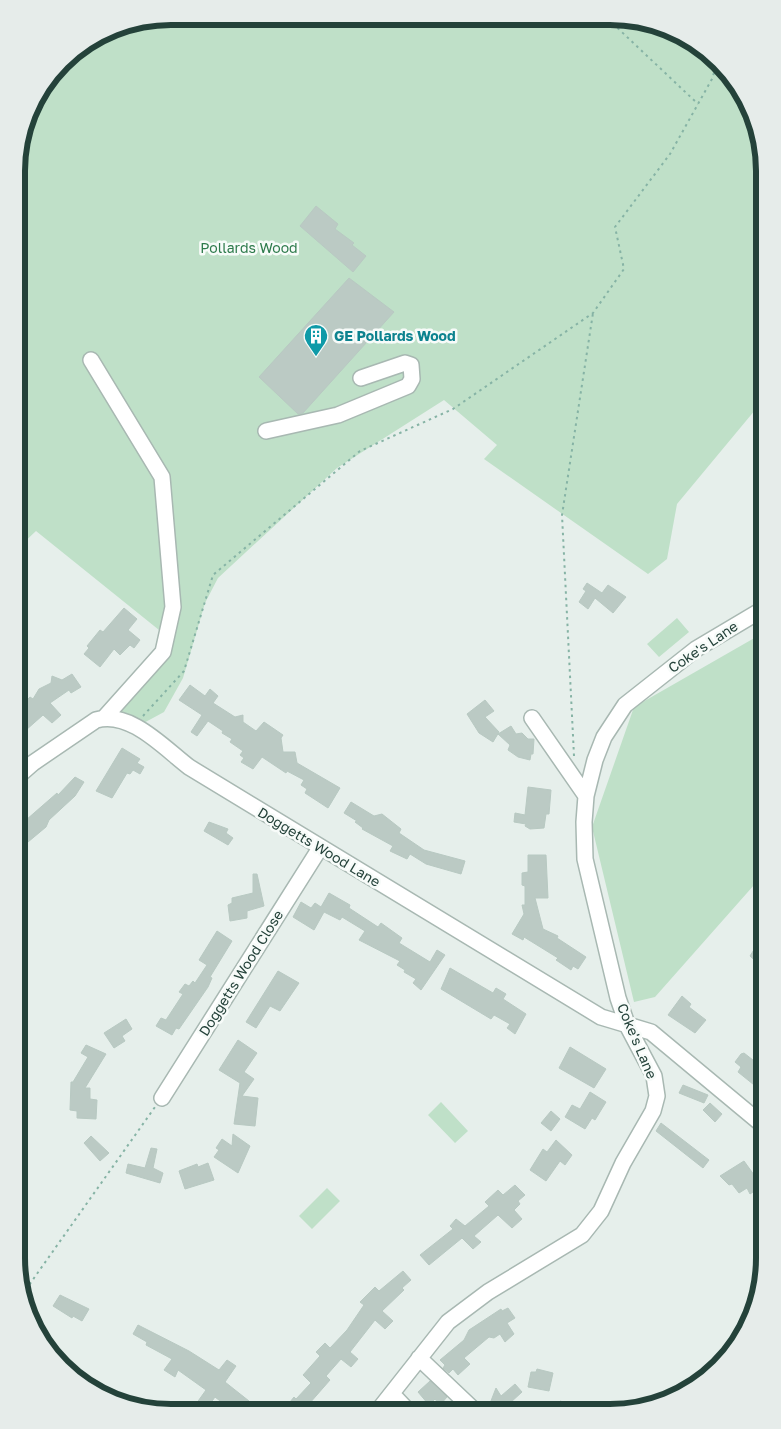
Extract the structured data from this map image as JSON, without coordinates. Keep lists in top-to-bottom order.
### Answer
{
  "streets": {
    "street": ["Coke's Lane", "Doggetts Wood Lane", "Doggetts Wood Close"]
  },
  "crossings": [
    ["Coke's Lane", "Doggetts Wood Lane"],
    ["Doggetts Wood Lane", "Doggetts Wood Close"]
  ],
  "parks": ["Pollards Wood"],
  "places": {
    "building": ["GE Pollards Wood"]
  }
}
